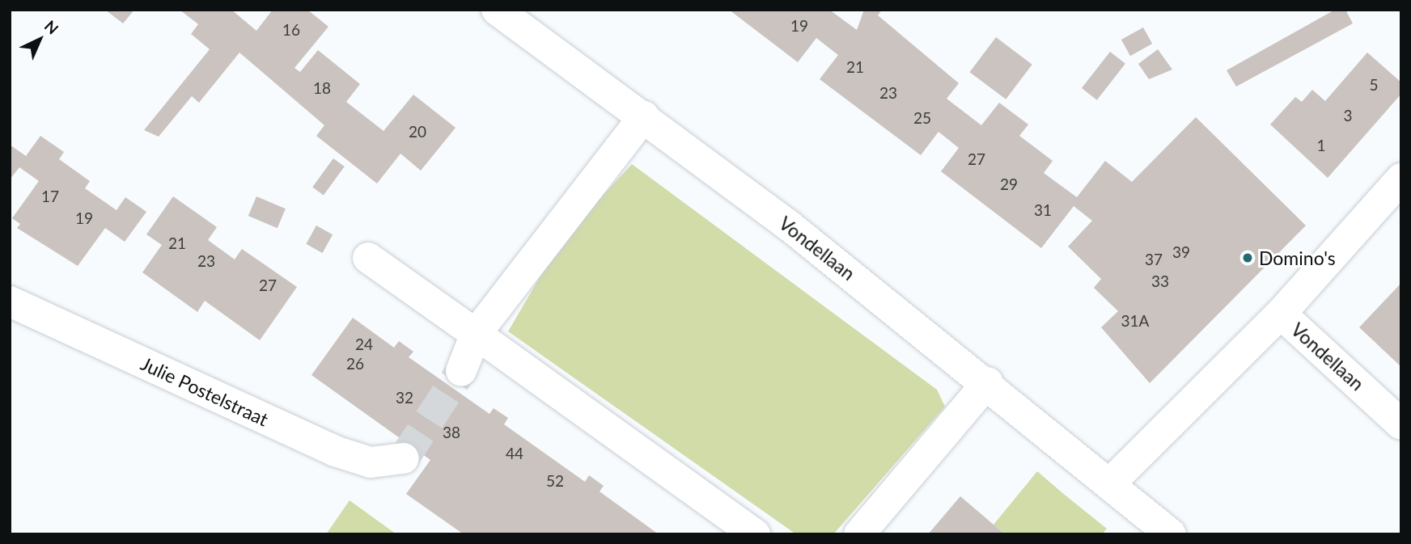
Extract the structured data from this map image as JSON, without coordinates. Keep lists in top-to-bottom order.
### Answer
{
  "streets": {
    "street": ["Vondellaan", "Julie Postelstraat"]
  },
  "places": ["Domino's"],
  "house_numbers": [
    "19",
    "16",
    "21",
    "5",
    "18",
    "23",
    "3",
    "25",
    "20",
    "1",
    "27",
    "29",
    "17",
    "31",
    "19",
    "21",
    "39",
    "37",
    "23",
    "33",
    "27",
    "31A",
    "24",
    "26",
    "32",
    "38",
    "44",
    "52"
  ],
  "north": "top right"
}
